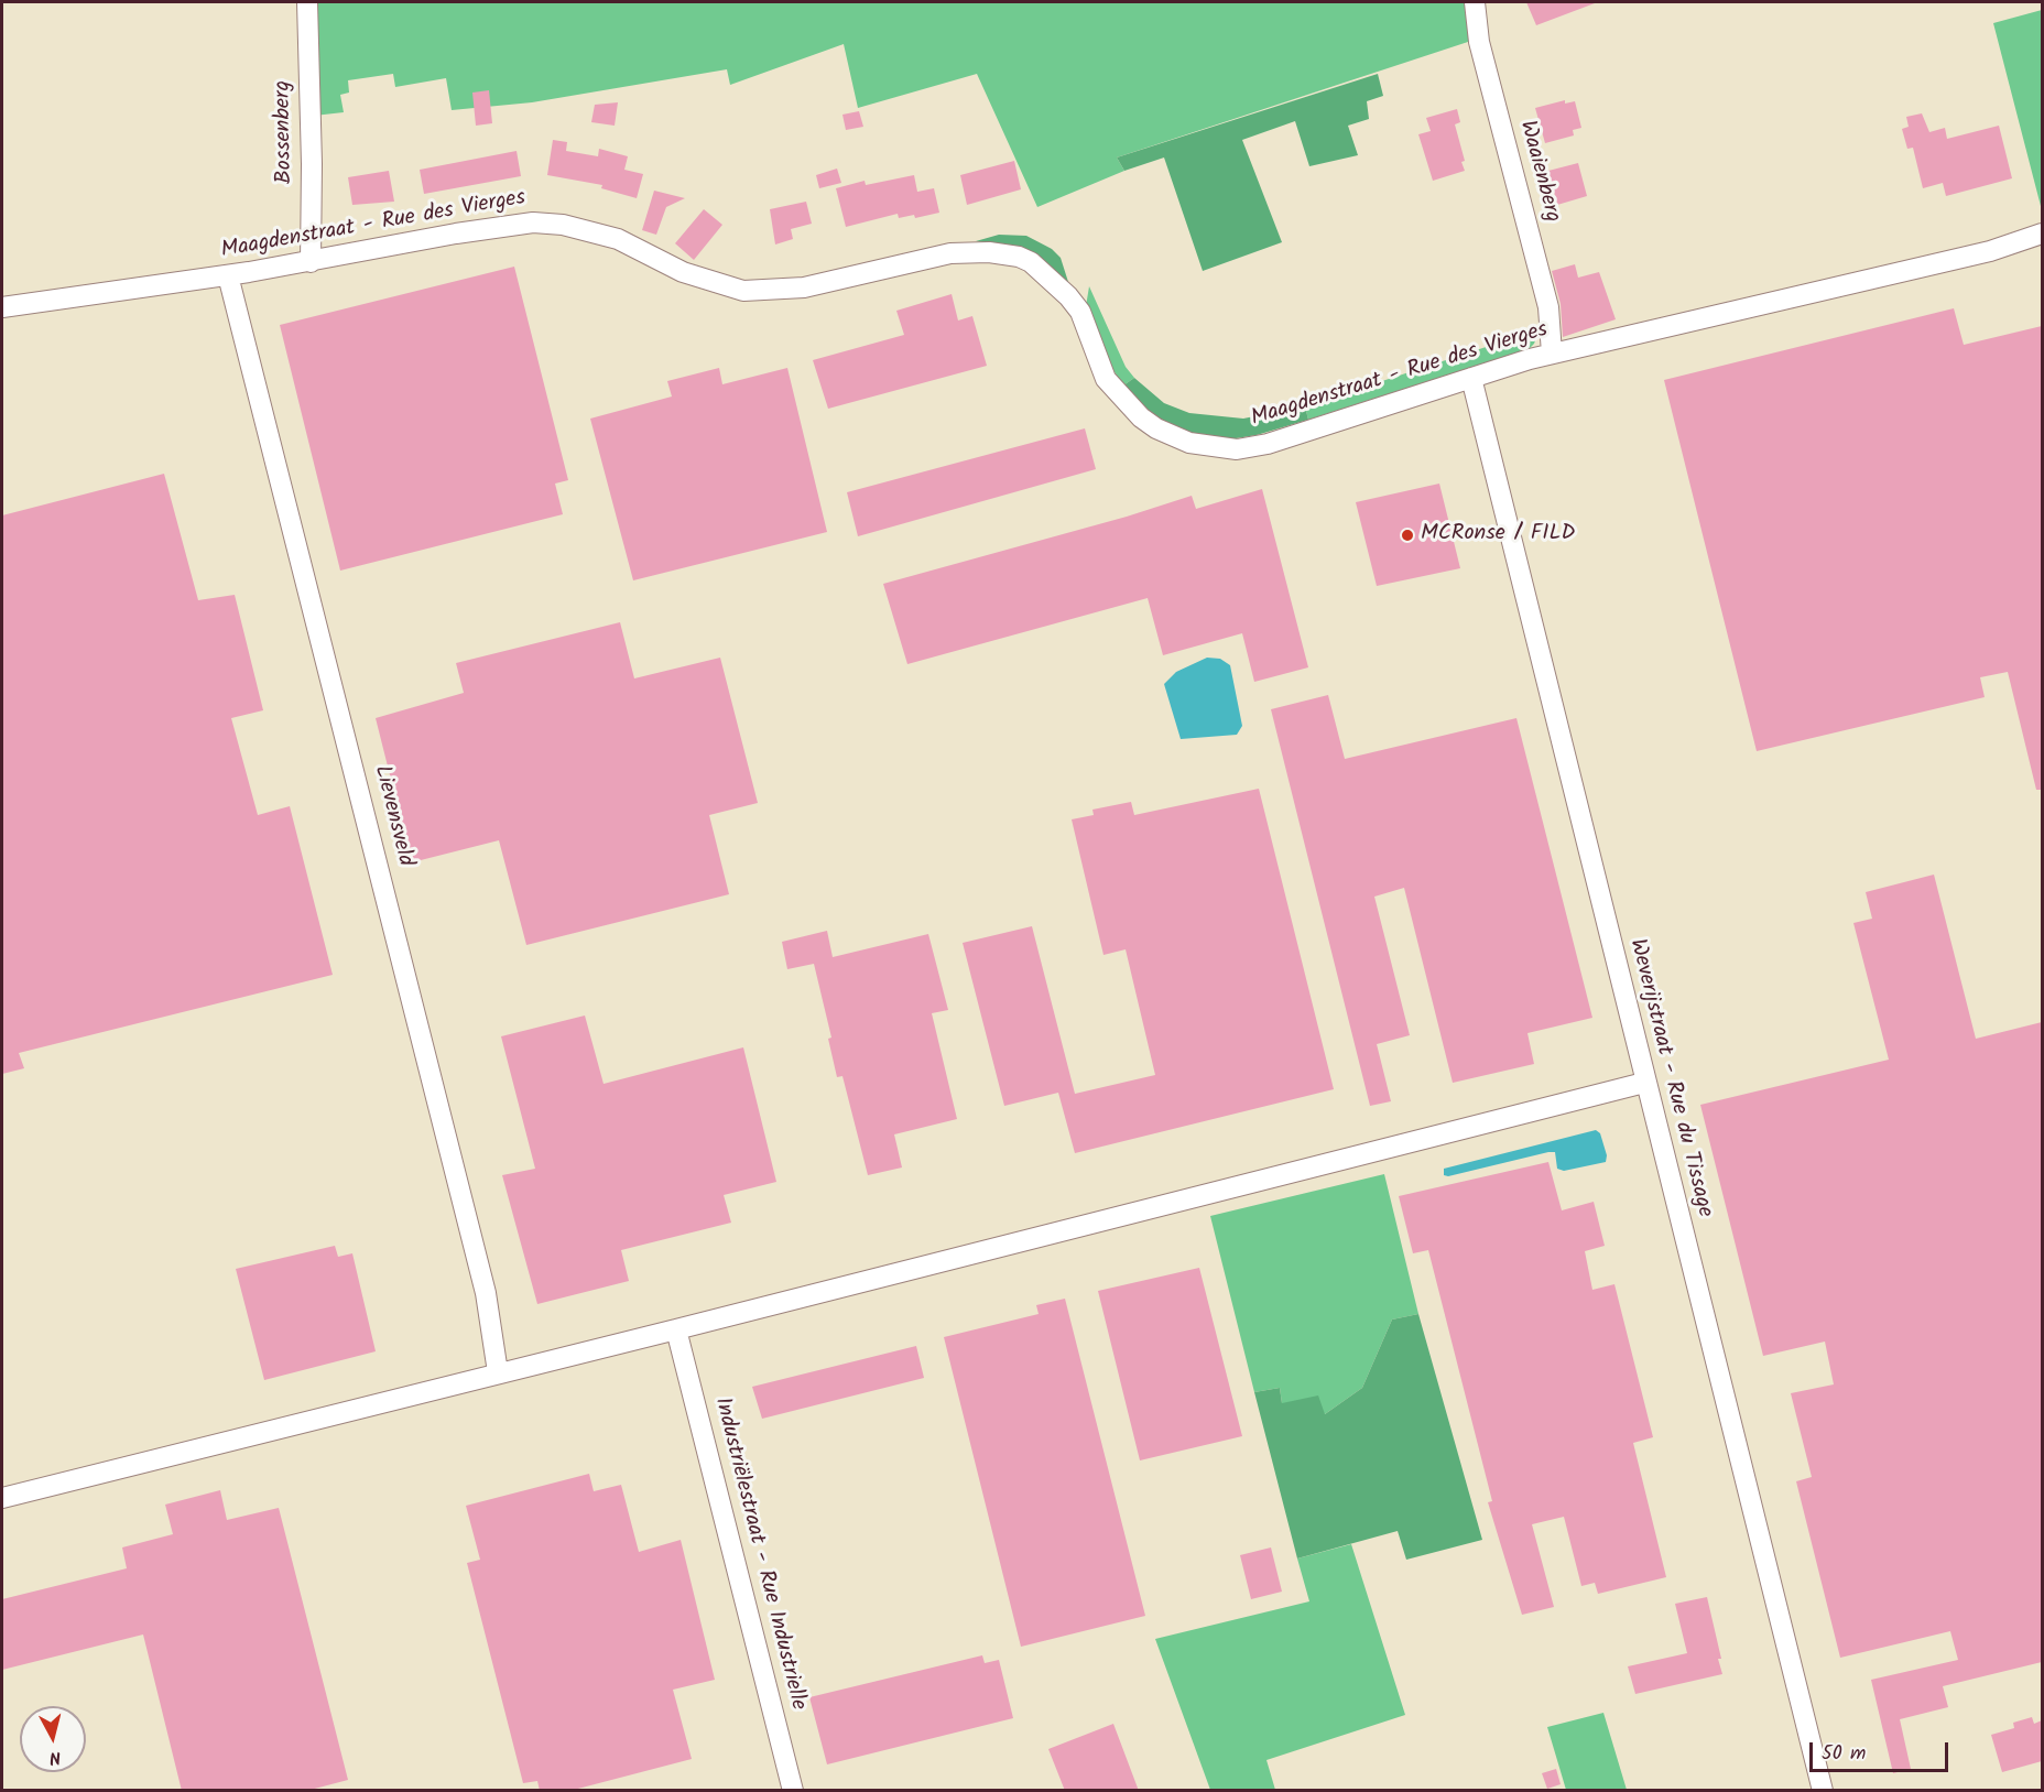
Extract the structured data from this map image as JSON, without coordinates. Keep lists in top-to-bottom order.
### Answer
{
  "streets": {
    "street": [
      "Bossenberg",
      "Waaienberg",
      "Maagdenstraat - Rue des Vierges",
      "Lievensveld",
      "Weverijstraat - Rue du Tissage",
      "Industriëlestraat - Rue Industrielle"
    ]
  },
  "crossings": [
    ["Bossenberg", "Maagdenstraat - Rue des Vierges"],
    ["Waaienberg", "Maagdenstraat - Rue des Vierges"],
    ["Maagdenstraat - Rue des Vierges", "Lievensveld"],
    ["Maagdenstraat - Rue des Vierges", "Weverijstraat - Rue du Tissage"]
  ],
  "places": ["MCRonse / FILD"],
  "scale_bar": "50 m",
  "north": "bottom"
}
